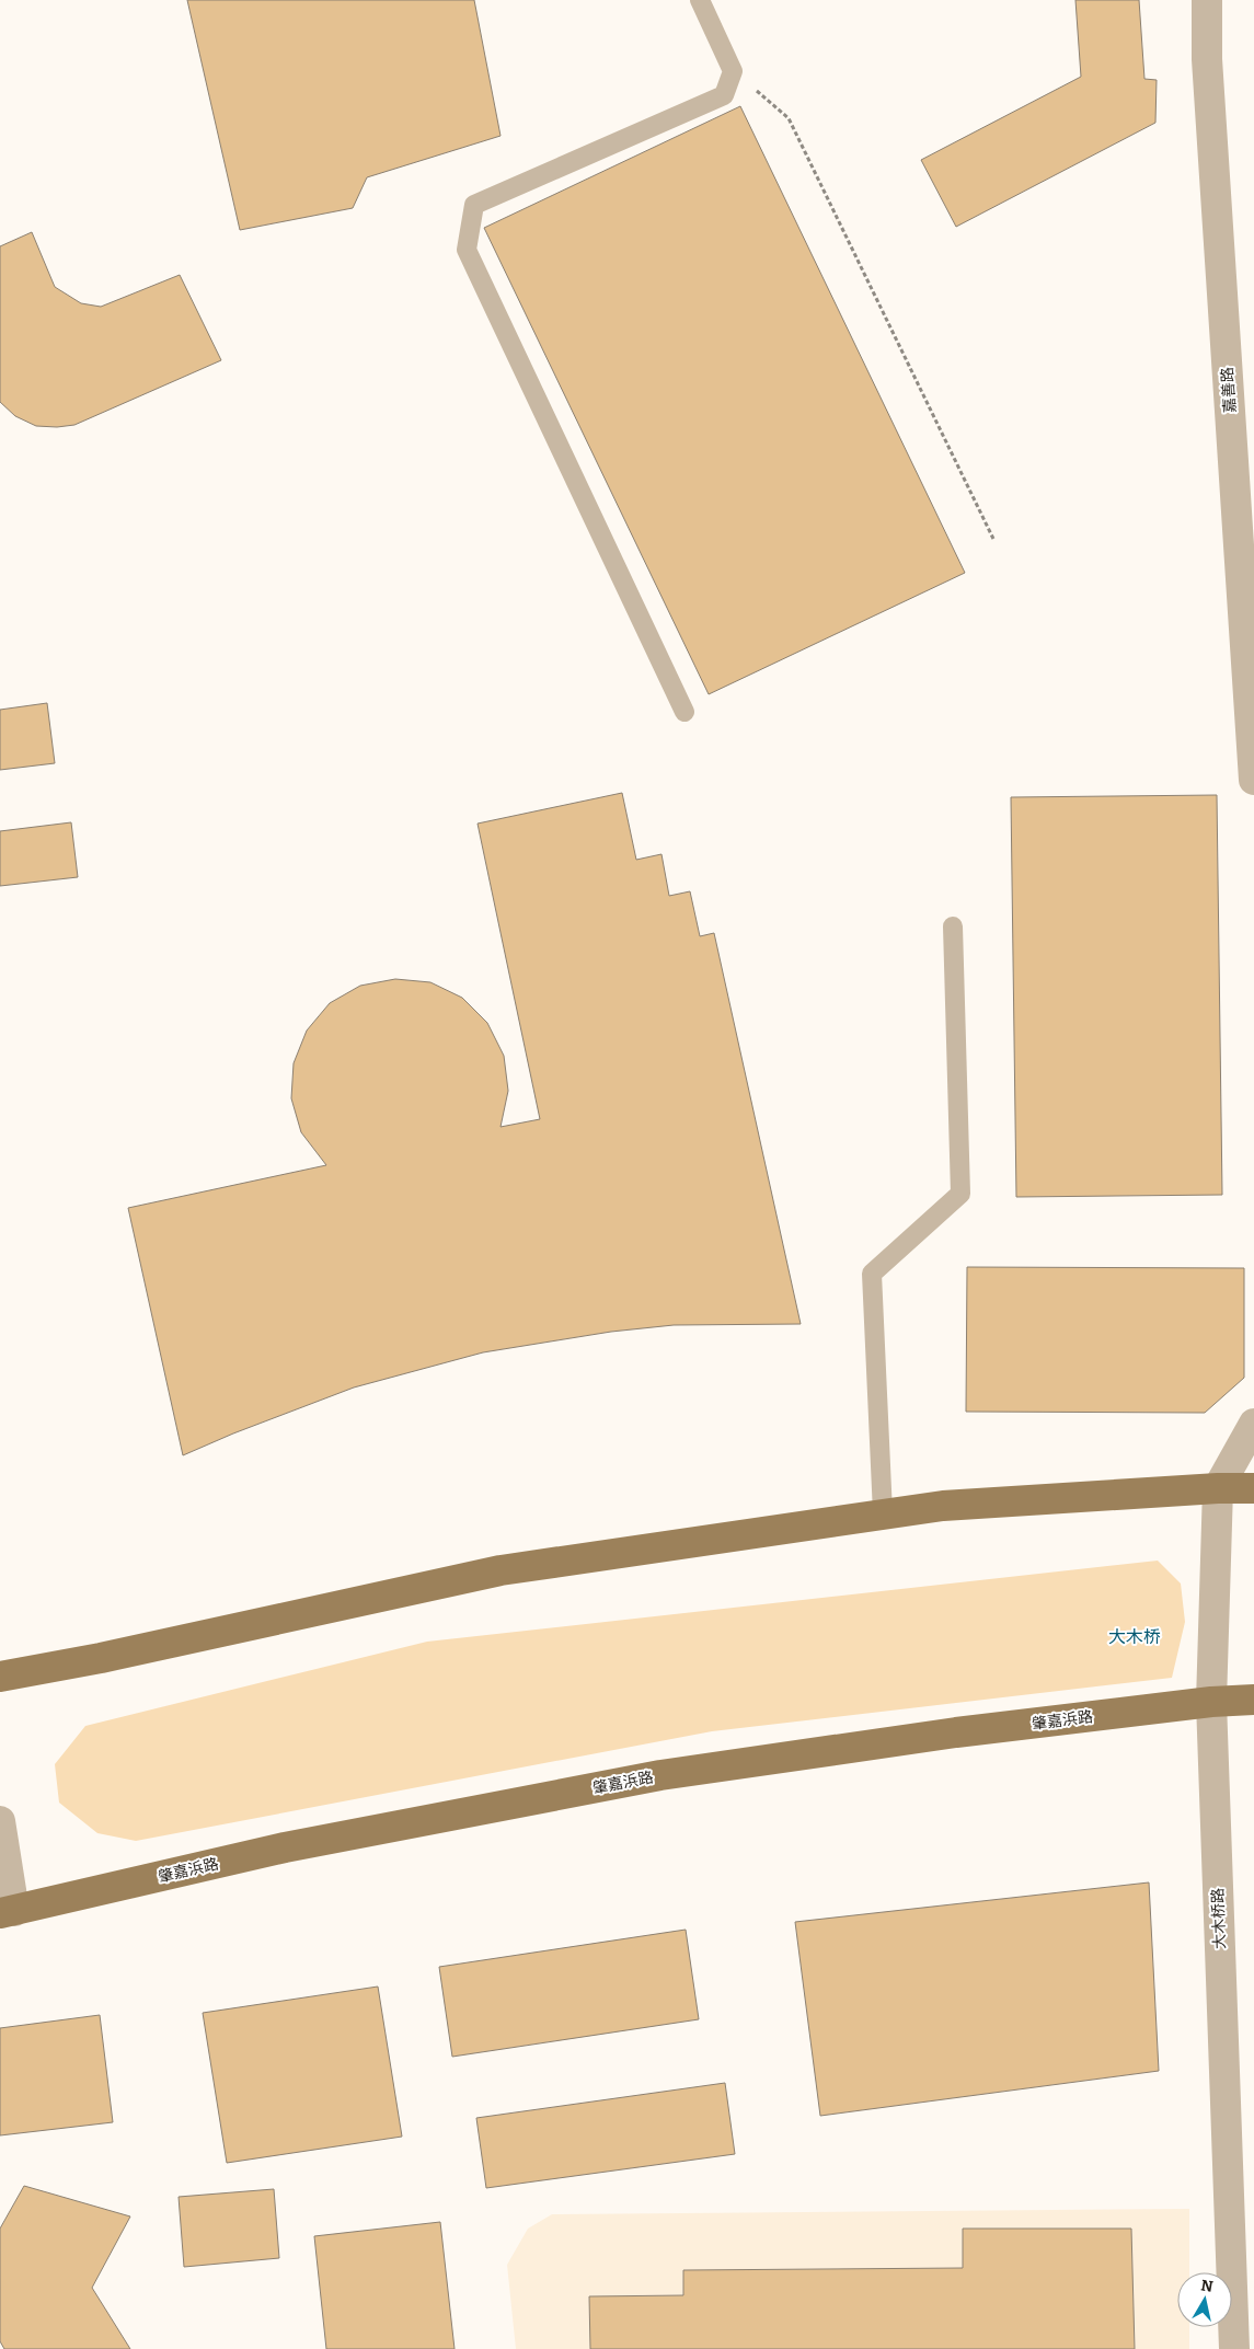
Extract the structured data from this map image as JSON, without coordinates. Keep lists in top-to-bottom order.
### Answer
{
  "streets": {
    "main road": ["肇嘉浜路"],
    "street": ["嘉善路", "大木桥路"]
  },
  "crossings": [
    ["肇嘉浜路", "大木桥路"]
  ],
  "districts": ["大木桥"],
  "north": "top"
}
